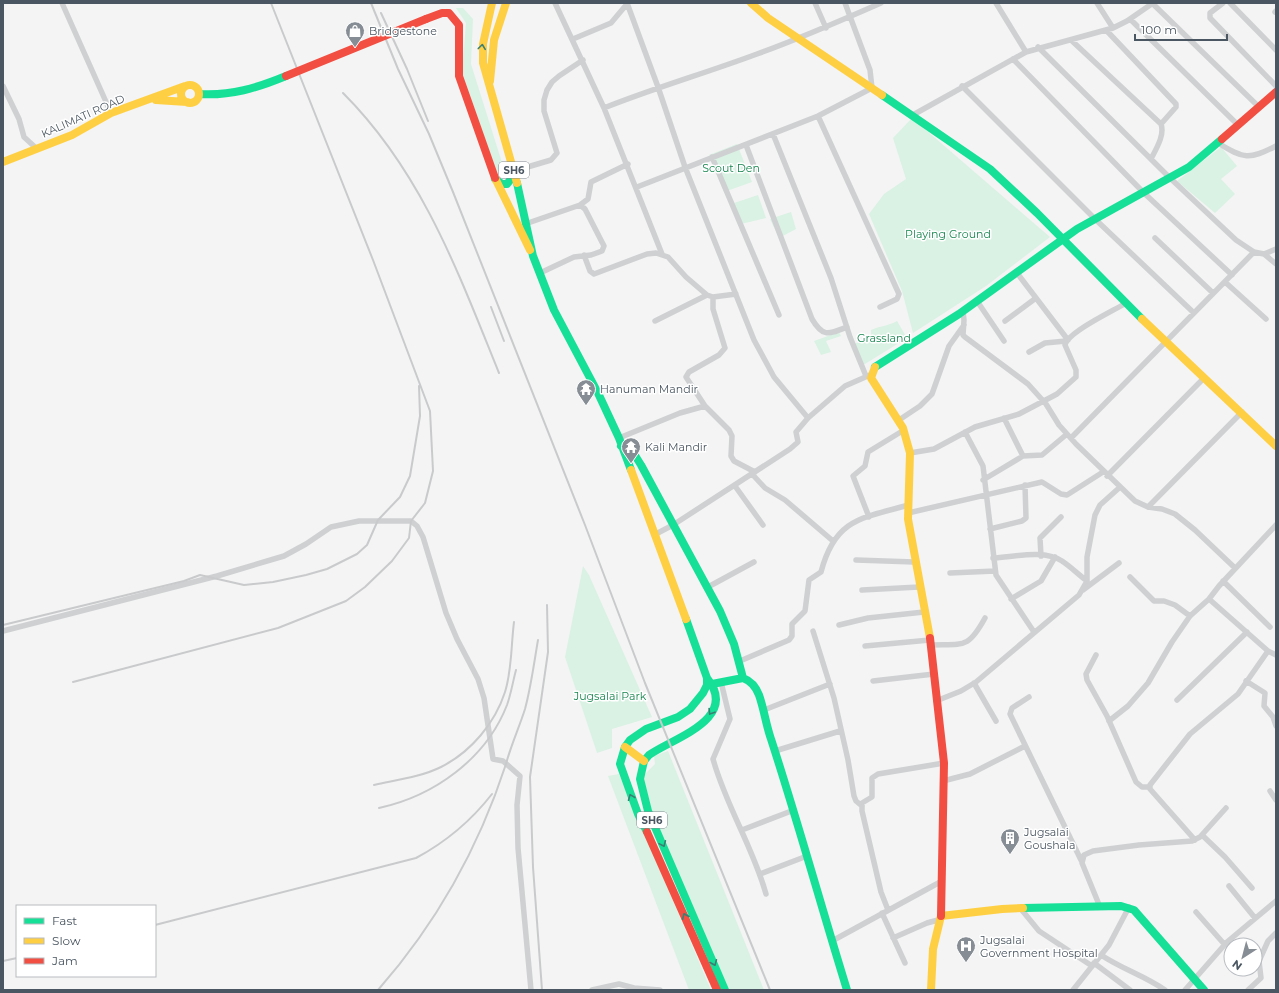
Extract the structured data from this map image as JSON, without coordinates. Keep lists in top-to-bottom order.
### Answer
{
  "streets": {
    "street": ["KALIMATI ROAD", "SH6"]
  },
  "parks": [
    "Scout Den",
    "Playing Ground",
    "Grassland",
    "Jugsalai Park"
  ],
  "places": {
    "shop": ["Bridgestone"],
    "temple": ["Hanuman Mandir", "Kali Mandir"],
    "building": ["Jugsalai Goushala"],
    "hospital": ["Jugsalai Government Hospital"]
  },
  "legend": ["Fast", "Slow", "Jam"],
  "scale_bar": "100 m",
  "north": "bottom left"
}
